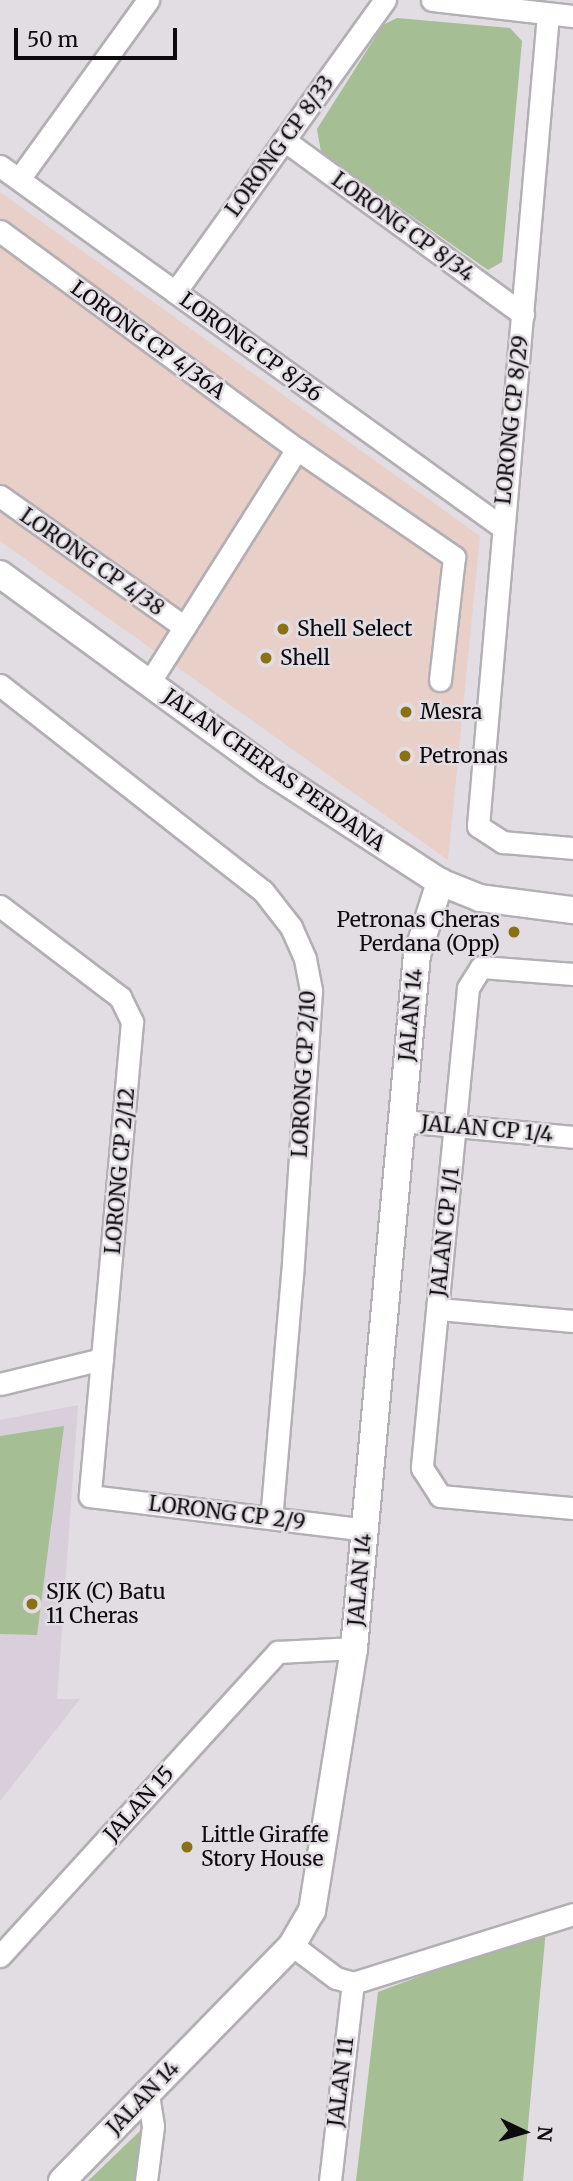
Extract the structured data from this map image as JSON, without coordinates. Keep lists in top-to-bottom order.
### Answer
{
  "streets": {
    "street": [
      "LORONG CP 8/33",
      "LORONG CP 8/34",
      "LORONG CP 4/36A",
      "LORONG CP 8/36",
      "LORONG CP 8/29",
      "LORONG CP 4/38",
      "JALAN CHERAS PERDANA",
      "JALAN 14",
      "LORONG CP 2/10",
      "JALAN CP 1/4",
      "LORONG CP 2/12",
      "JALAN CP 1/1",
      "LORONG CP 2/9",
      "JALAN 15",
      "JALAN 11"
    ]
  },
  "crossings": [
    ["LORONG CP 8/33", "LORONG CP 8/34"],
    ["LORONG CP 8/33", "LORONG CP 8/36"],
    ["LORONG CP 8/34", "LORONG CP 8/29"],
    ["LORONG CP 8/36", "LORONG CP 8/29"],
    ["JALAN CHERAS PERDANA", "JALAN 14"],
    ["JALAN 14", "JALAN CP 1/4"],
    ["JALAN 14", "LORONG CP 2/9"],
    ["JALAN 14", "JALAN 15"],
    ["LORONG CP 2/10", "LORONG CP 2/9"],
    ["JALAN CP 1/4", "JALAN CP 1/1"],
    ["LORONG CP 2/12", "LORONG CP 2/9"]
  ],
  "places": [
    "Shell Select",
    "Shell",
    "Mesra",
    "Petronas",
    "Petronas Cheras Perdana (Opp)",
    "SJK (C) Batu 11 Cheras",
    "Little Giraffe Story House"
  ],
  "scale_bar": "50 m",
  "north": "right"
}
